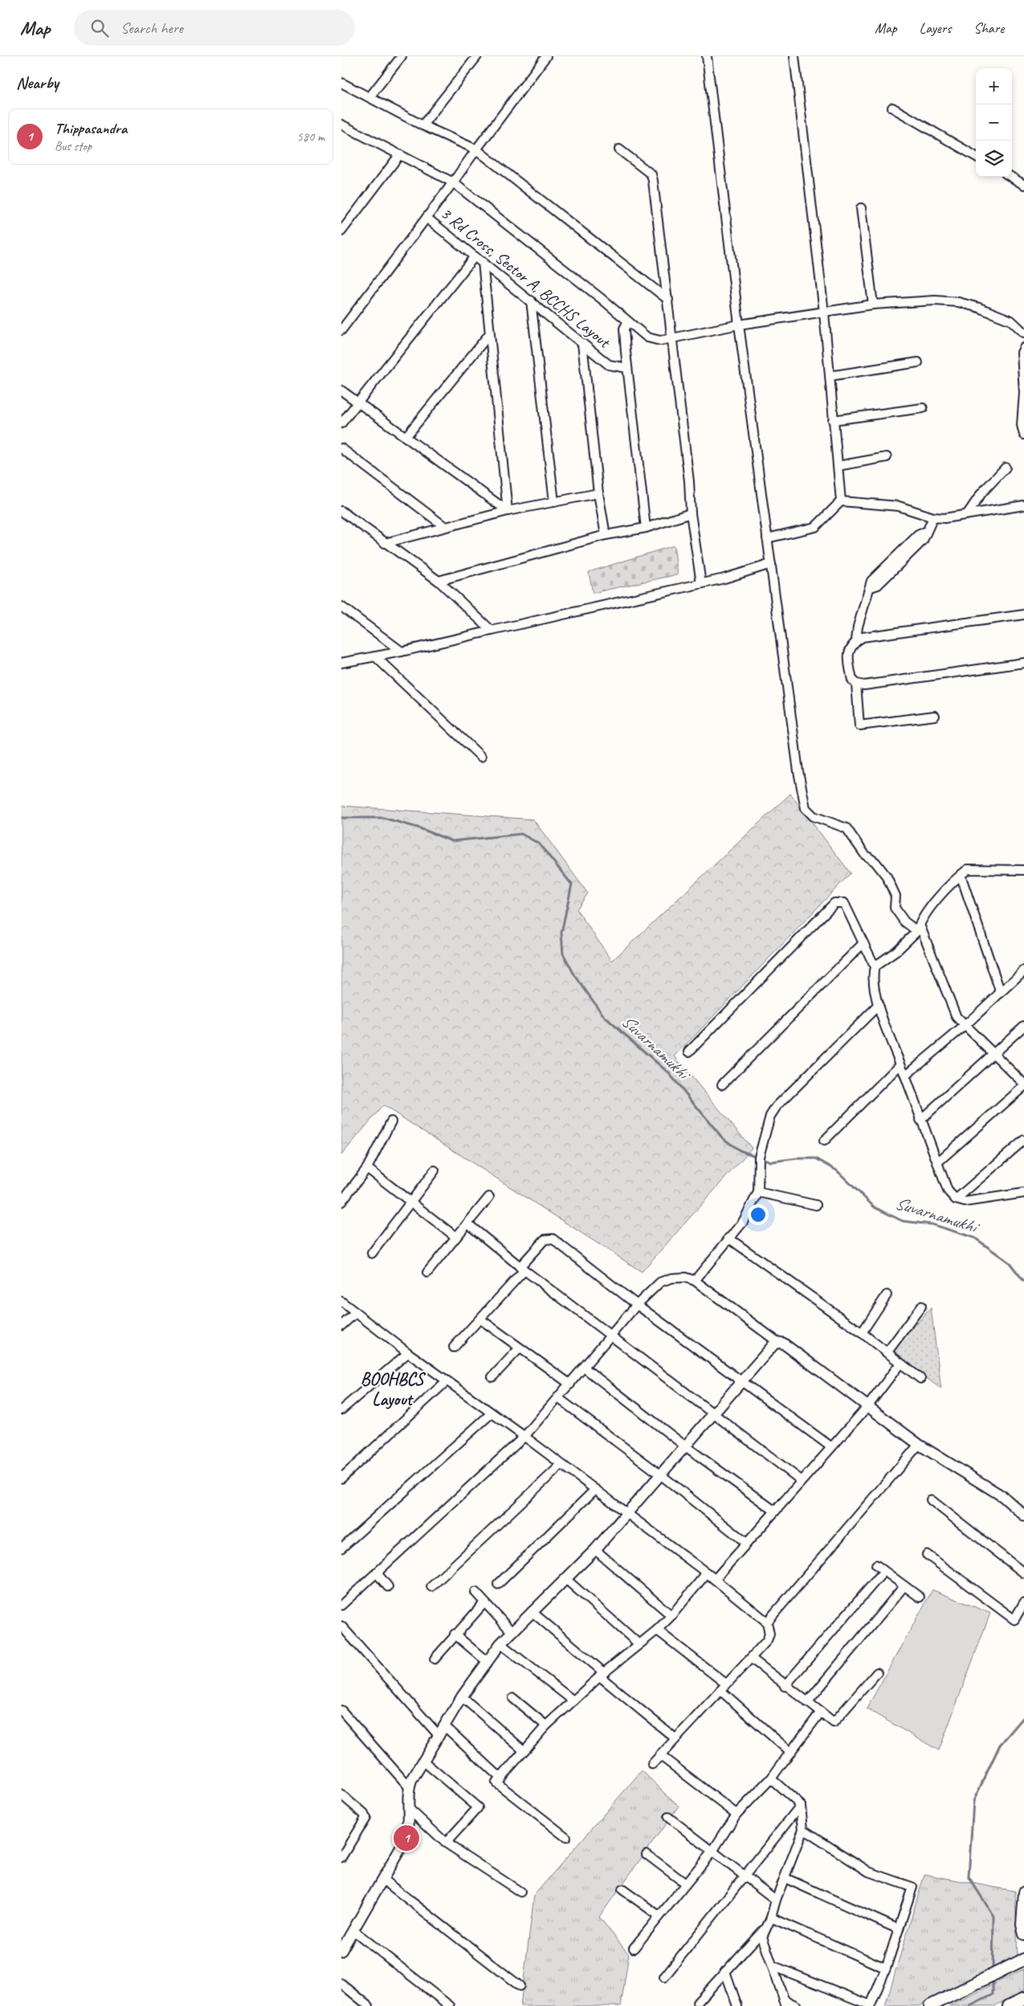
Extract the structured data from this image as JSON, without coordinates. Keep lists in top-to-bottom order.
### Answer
{
  "streets": {
    "street": ["3 Rd Cross, Sector A, BCCHS Layout"]
  },
  "districts": ["BOOHBCS Layout"],
  "water": ["Suvarnamukhi"],
  "page": {
    "header": "Map",
    "search": "Search here",
    "nav": ["Map", "Layers", "Share"],
    "heading": "Nearby",
    "map_buttons": ["+", "−"],
    "list": [
      {
        "mark": "1",
        "name": "Thippasandra",
        "note": "Bus stop",
        "value": "580 m"
      }
    ],
    "pins": "1"
  }
}
